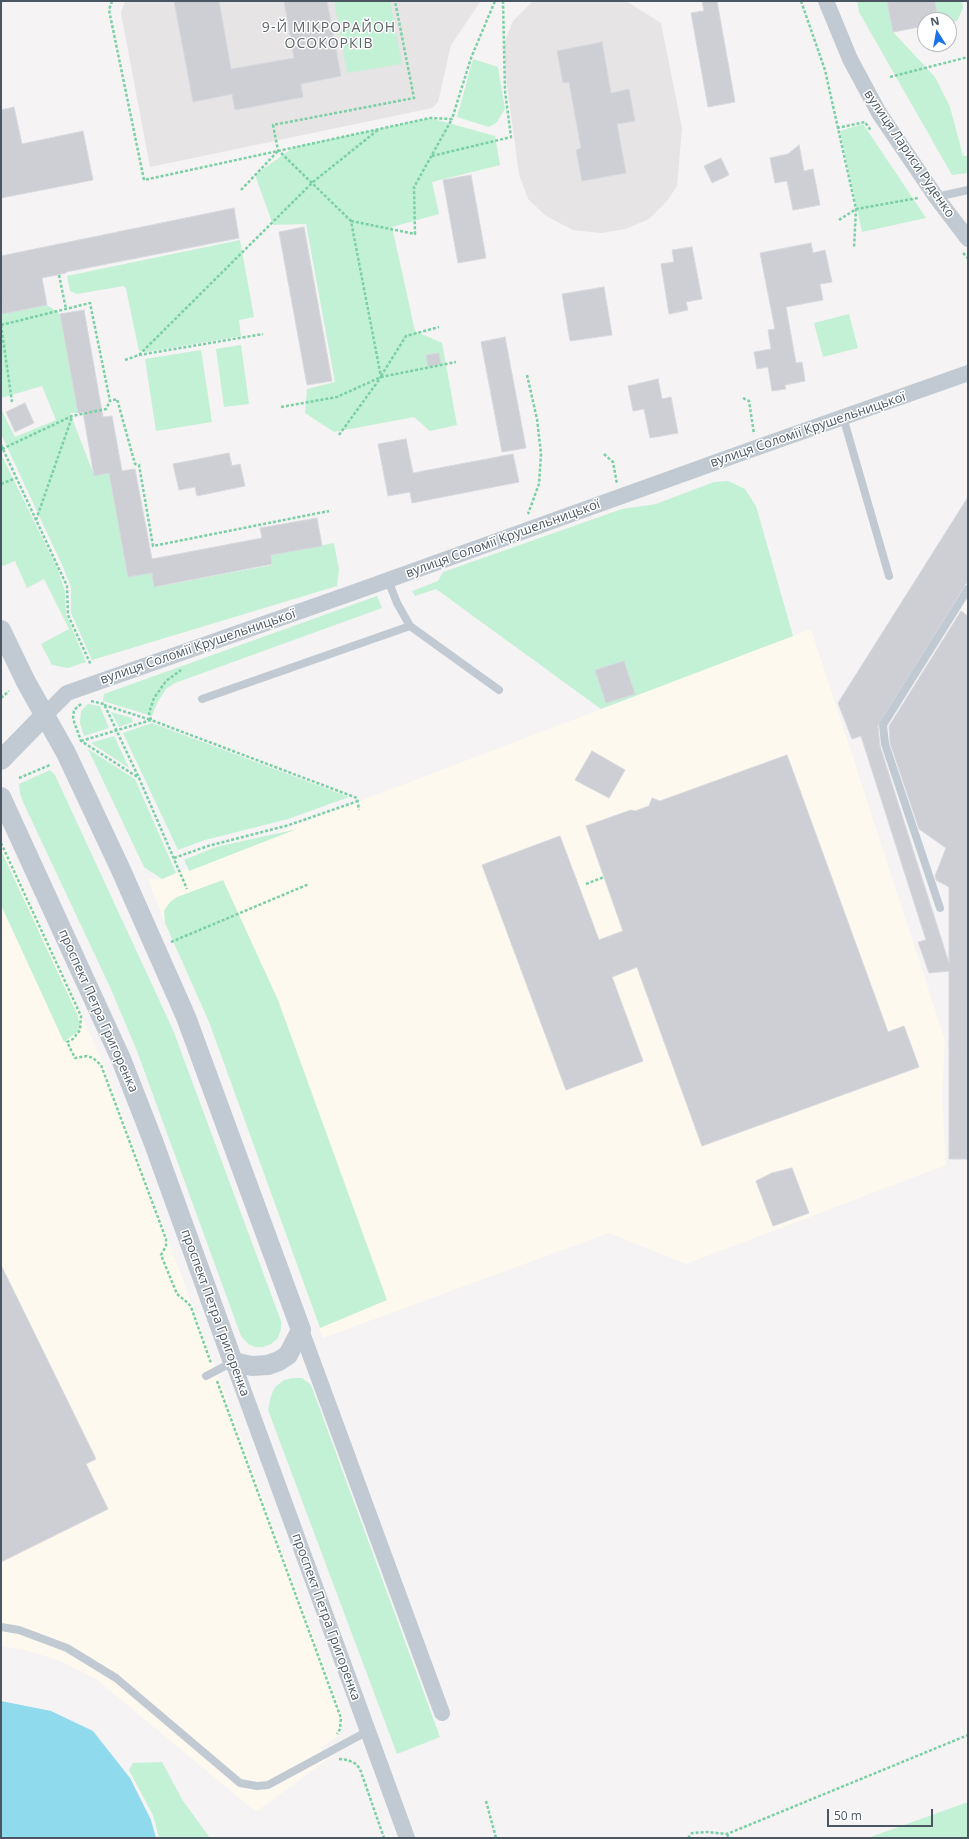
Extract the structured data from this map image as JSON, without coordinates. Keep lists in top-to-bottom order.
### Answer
{
  "streets": {
    "street": ["вулиця Лариси Руденко", "вулиця Соломії Крушельницької", "проспект Петра Григоренка"]
  },
  "districts": ["9-Й МІКРОРАЙОН ОСОКОРКІВ"],
  "scale_bar": "50 m",
  "north": "top"
}
